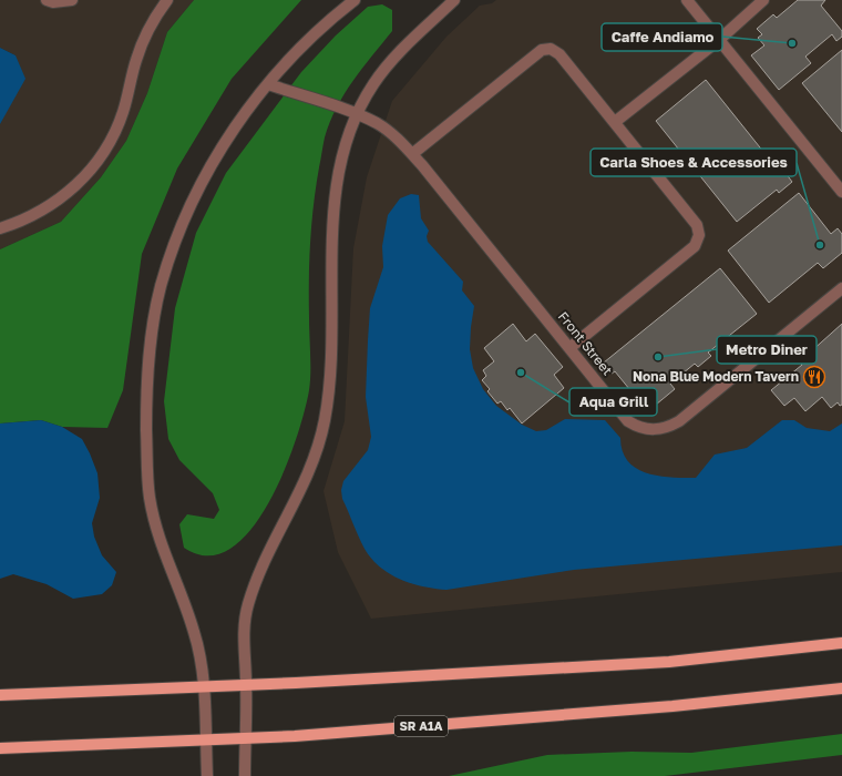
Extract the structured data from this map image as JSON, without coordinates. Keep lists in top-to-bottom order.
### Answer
{
  "streets": {
    "main road": ["SR A1A"],
    "street": ["Front Street"]
  },
  "places": {
    "other": [
      "Caffe Andiamo",
      "Carla Shoes & Accessories",
      "Metro Diner",
      "Aqua Grill"
    ],
    "restaurant": ["Nona Blue Modern Tavern"]
  }
}
